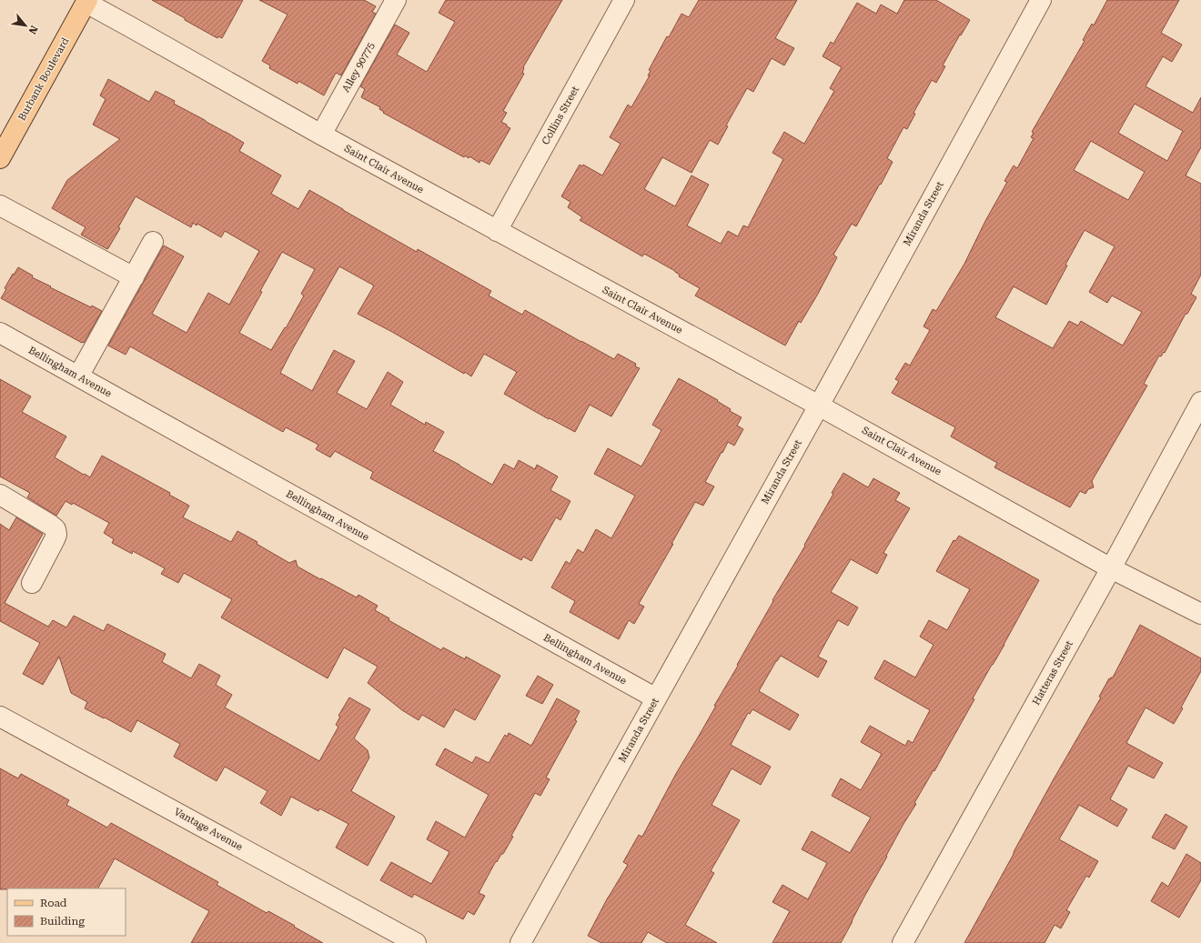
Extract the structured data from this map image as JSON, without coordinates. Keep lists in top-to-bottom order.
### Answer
{
  "streets": {
    "main road": ["Burbank Boulevard"],
    "street": [
      "Alley 90775",
      "Collins Street",
      "Saint Clair Avenue",
      "Miranda Street",
      "Bellingham Avenue",
      "Hatteras Street",
      "Vantage Avenue"
    ]
  },
  "crossings": [
    ["Alley 90775", "Saint Clair Avenue"],
    ["Burbank Boulevard", "Saint Clair Avenue"],
    ["Collins Street", "Saint Clair Avenue"],
    ["Saint Clair Avenue", "Miranda Street"],
    ["Saint Clair Avenue", "Hatteras Street"],
    ["Miranda Street", "Bellingham Avenue"]
  ],
  "legend": ["Road", "Building"],
  "north": "bottom right"
}
